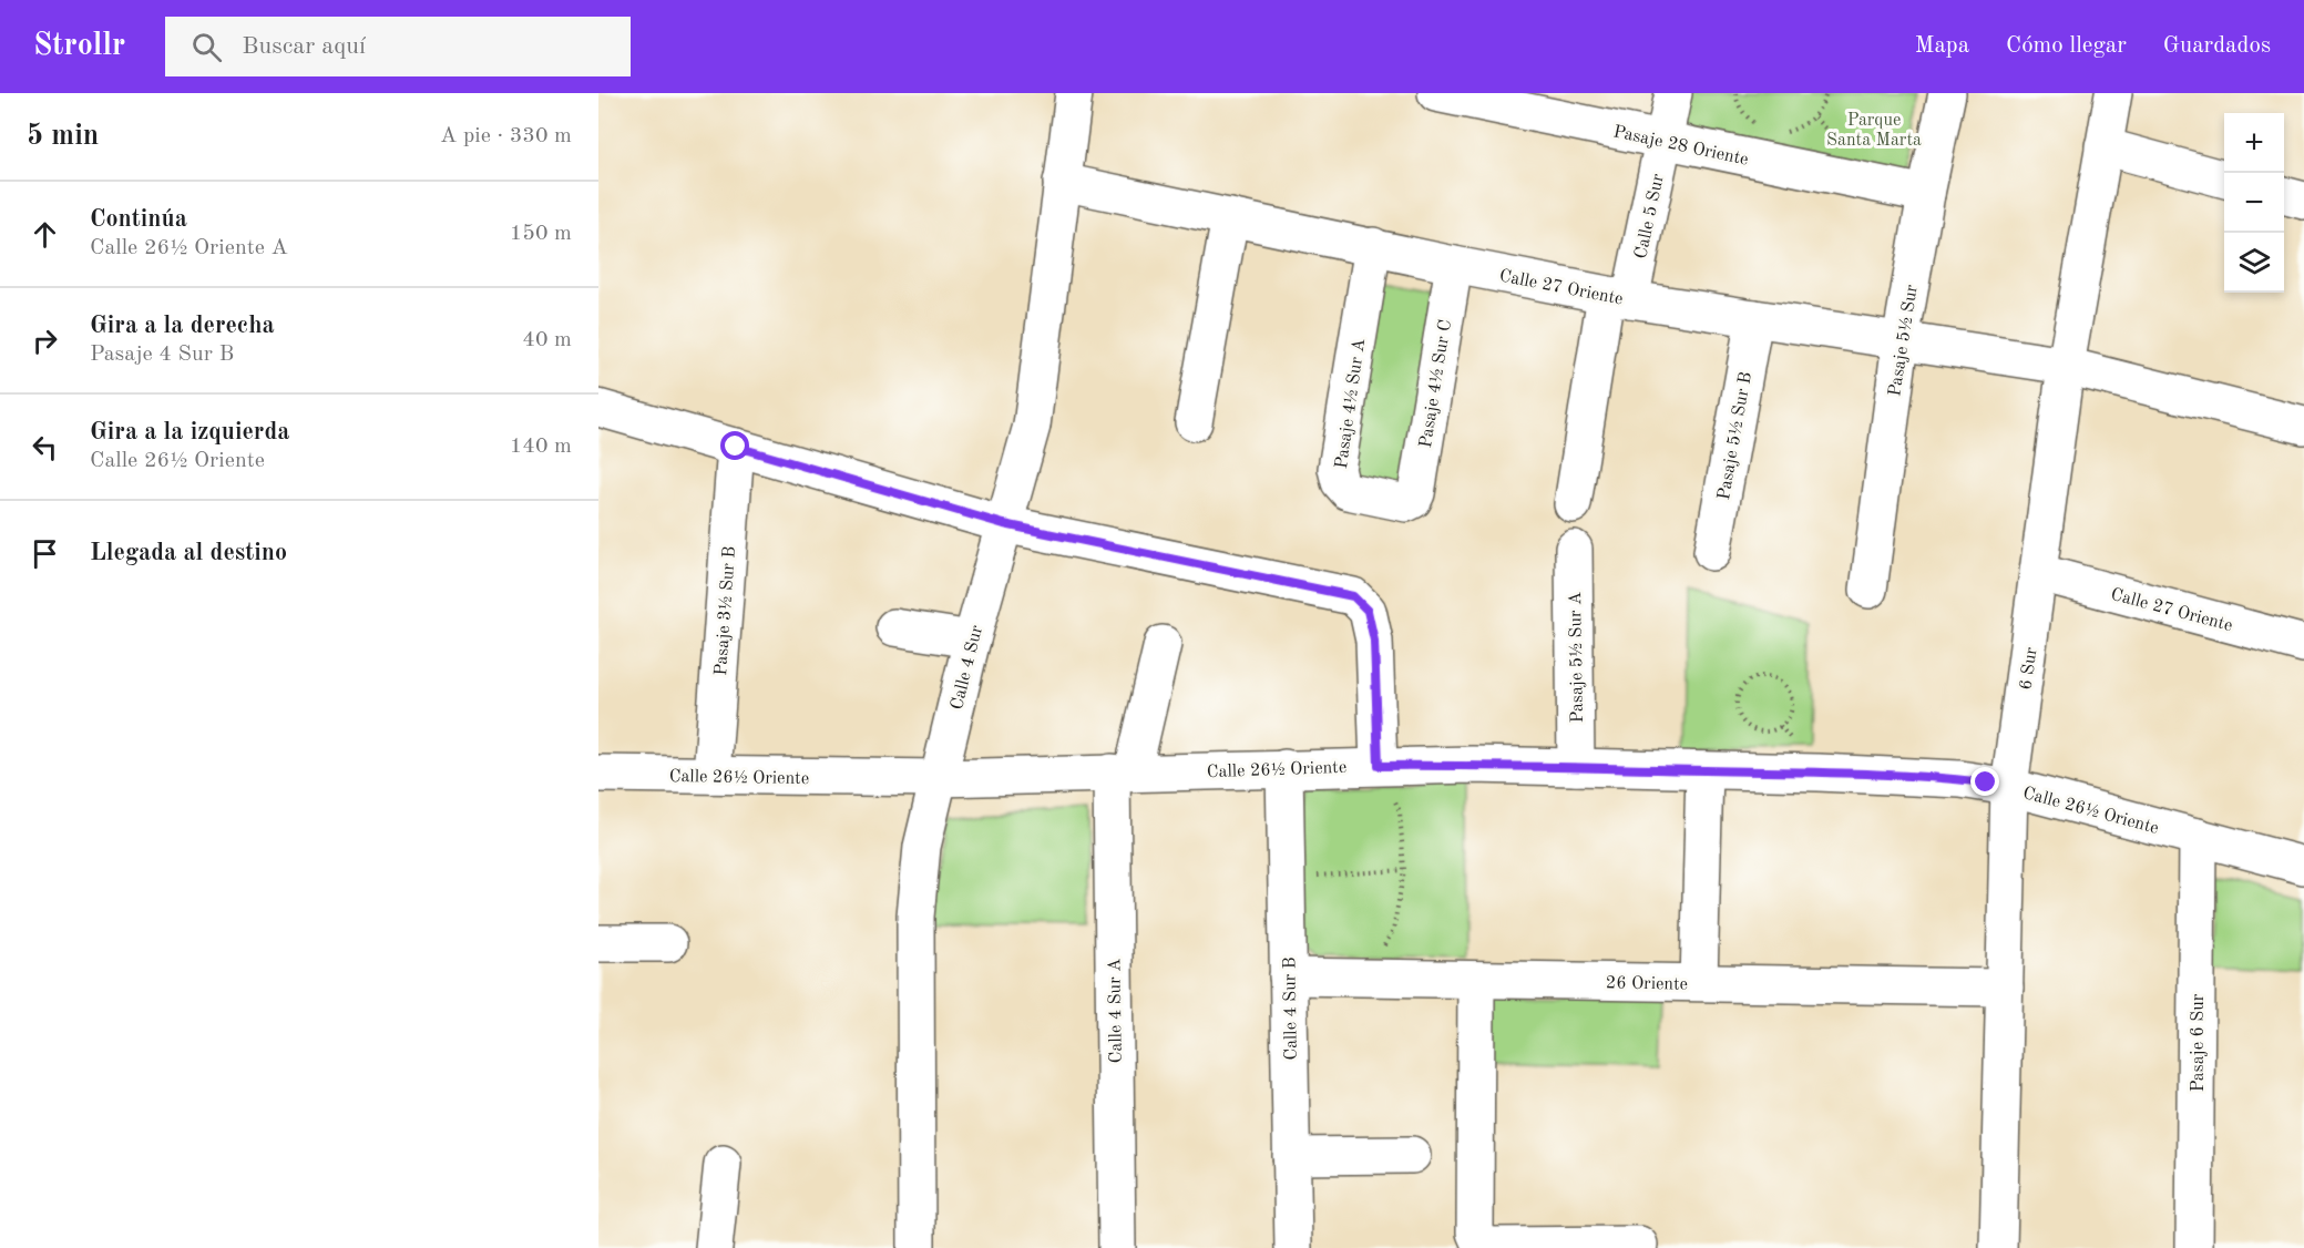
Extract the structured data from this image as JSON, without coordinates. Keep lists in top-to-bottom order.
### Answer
{
  "streets": {
    "street": [
      "Pasaje 28 Oriente",
      "Calle 5 Sur",
      "Calle 27 Oriente",
      "Pasaje 5½ Sur",
      "Pasaje 4½ Sur C",
      "Pasaje 4½ Sur A",
      "Pasaje 5½ Sur B",
      "Pasaje 3½ Sur B",
      "Pasaje 5½ Sur A",
      "Calle 4 Sur",
      "6 Sur",
      "Calle 26½ Oriente",
      "26 Oriente",
      "Calle 4 Sur B",
      "Calle 4 Sur A",
      "Pasaje 6 Sur"
    ]
  },
  "crossings": [
    ["Pasaje 28 Oriente", "Calle 5 Sur"],
    ["Pasaje 28 Oriente", "Pasaje 5½ Sur"],
    ["Calle 5 Sur", "Calle 27 Oriente"],
    ["Calle 27 Oriente", "Pasaje 5½ Sur"],
    ["Calle 27 Oriente", "Pasaje 4½ Sur C"],
    ["Calle 27 Oriente", "Pasaje 4½ Sur A"],
    ["Calle 27 Oriente", "Pasaje 5½ Sur B"],
    ["Calle 27 Oriente", "Calle 4 Sur"],
    ["Calle 27 Oriente", "6 Sur"],
    ["Pasaje 4½ Sur C", "Pasaje 4½ Sur A"],
    ["Pasaje 3½ Sur B", "Calle 26½ Oriente"],
    ["Pasaje 5½ Sur A", "Calle 26½ Oriente"],
    ["Calle 4 Sur", "Calle 26½ Oriente"],
    ["6 Sur", "Calle 26½ Oriente"],
    ["6 Sur", "26 Oriente"],
    ["Calle 26½ Oriente", "Calle 4 Sur B"],
    ["Calle 26½ Oriente", "Calle 4 Sur A"],
    ["Calle 26½ Oriente", "Pasaje 6 Sur"],
    ["26 Oriente", "Calle 4 Sur B"]
  ],
  "parks": ["Parque Santa Marta"],
  "page": {
    "header": "Strollr",
    "search": "Buscar aquí",
    "nav": ["Mapa", "Cómo llegar", "Guardados"],
    "heading": ["5 min", "A pie · 330 m"],
    "map_buttons": ["+", "−"],
    "list": [
      ["Continúa", "Calle 26½ Oriente A", "150 m"],
      ["Gira a la derecha", "Pasaje 4 Sur B", "40 m"],
      ["Gira a la izquierda", "Calle 26½ Oriente", "140 m"],
      "Llegada al destino"
    ]
  }
}
